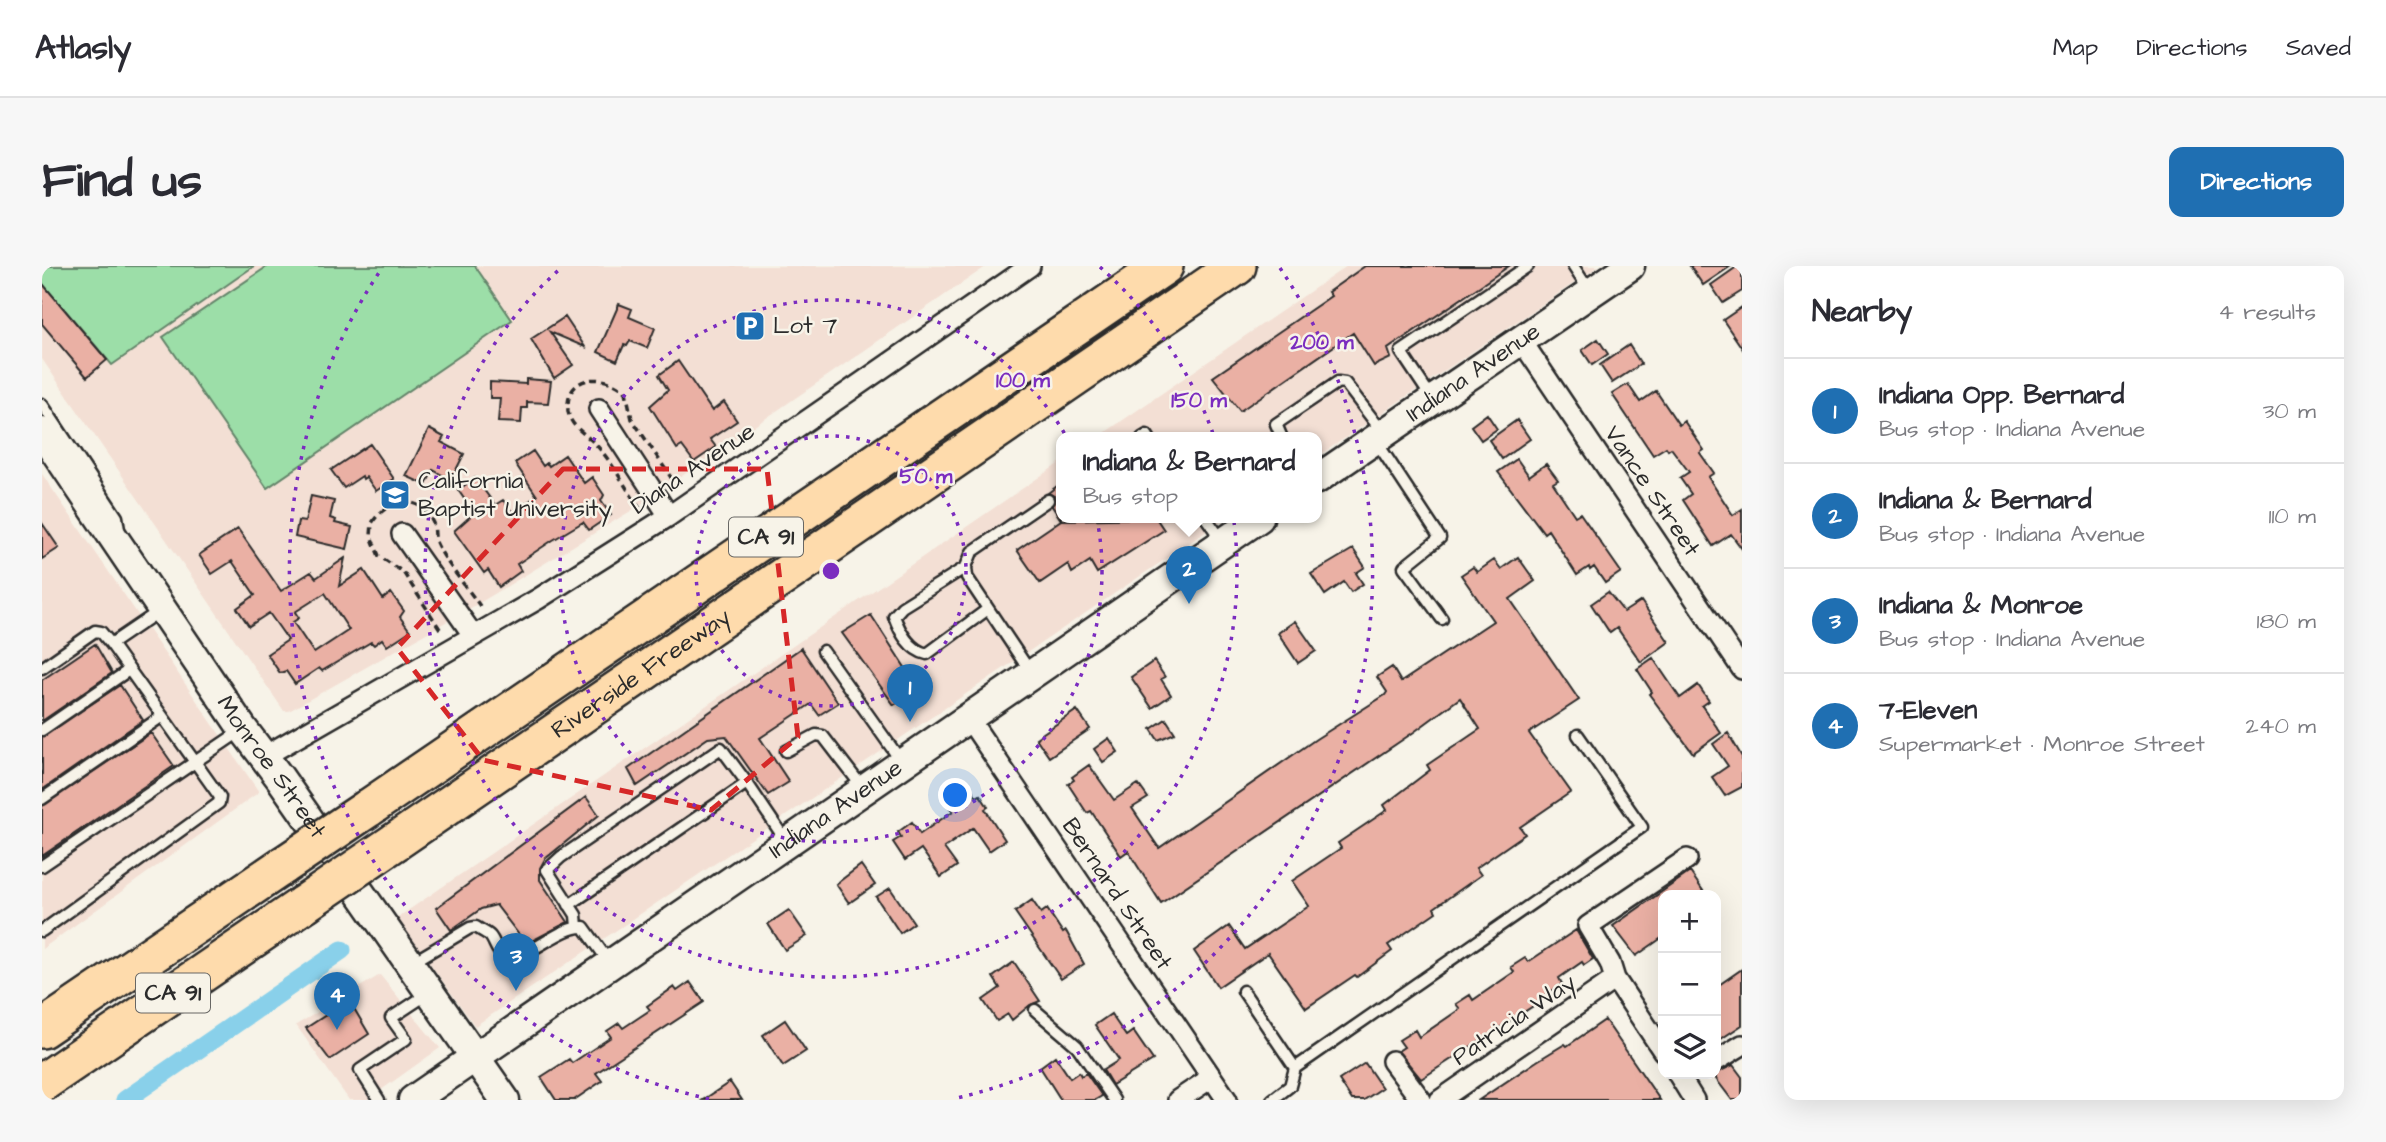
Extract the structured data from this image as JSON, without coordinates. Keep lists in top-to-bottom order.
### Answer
{
  "streets": {
    "highway": ["CA 91", "Riverside Freeway"],
    "street": [
      "Indiana Avenue",
      "Diana Avenue",
      "Vance Street",
      "Monroe Street",
      "Bernard Street",
      "Patricia Way"
    ]
  },
  "crossings": [
    ["Indiana Avenue", "Vance Street"],
    ["Indiana Avenue", "Monroe Street"],
    ["Indiana Avenue", "Bernard Street"],
    ["Diana Avenue", "Monroe Street"]
  ],
  "places": {
    "parking": ["Lot 7"],
    "school or university": ["California Baptist University"]
  },
  "page": {
    "header": "Atlasly",
    "nav": ["Map", "Directions", "Saved"],
    "buttons": "Directions",
    "title": "Find us",
    "heading": ["Nearby", "4 results"],
    "list": [
      {
        "mark": "1",
        "name": "Indiana Opp. Bernard",
        "note": "Bus stop · Indiana Avenue",
        "value": "30 m"
      },
      {
        "mark": "2",
        "name": "Indiana & Bernard",
        "note": "Bus stop · Indiana Avenue",
        "value": "110 m"
      },
      {
        "mark": "3",
        "name": "Indiana & Monroe",
        "note": "Bus stop · Indiana Avenue",
        "value": "180 m"
      },
      {
        "mark": "4",
        "name": "7-Eleven",
        "note": "Supermarket · Monroe Street",
        "value": "240 m"
      }
    ],
    "popup": ["Indiana & Bernard", "Bus stop"],
    "pins": [
      "2",
      "1",
      "3",
      "4"
    ],
    "map_buttons": ["+", "−"]
  },
  "rings": [
    "200 m",
    "100 m",
    "150 m",
    "50 m"
  ]
}
